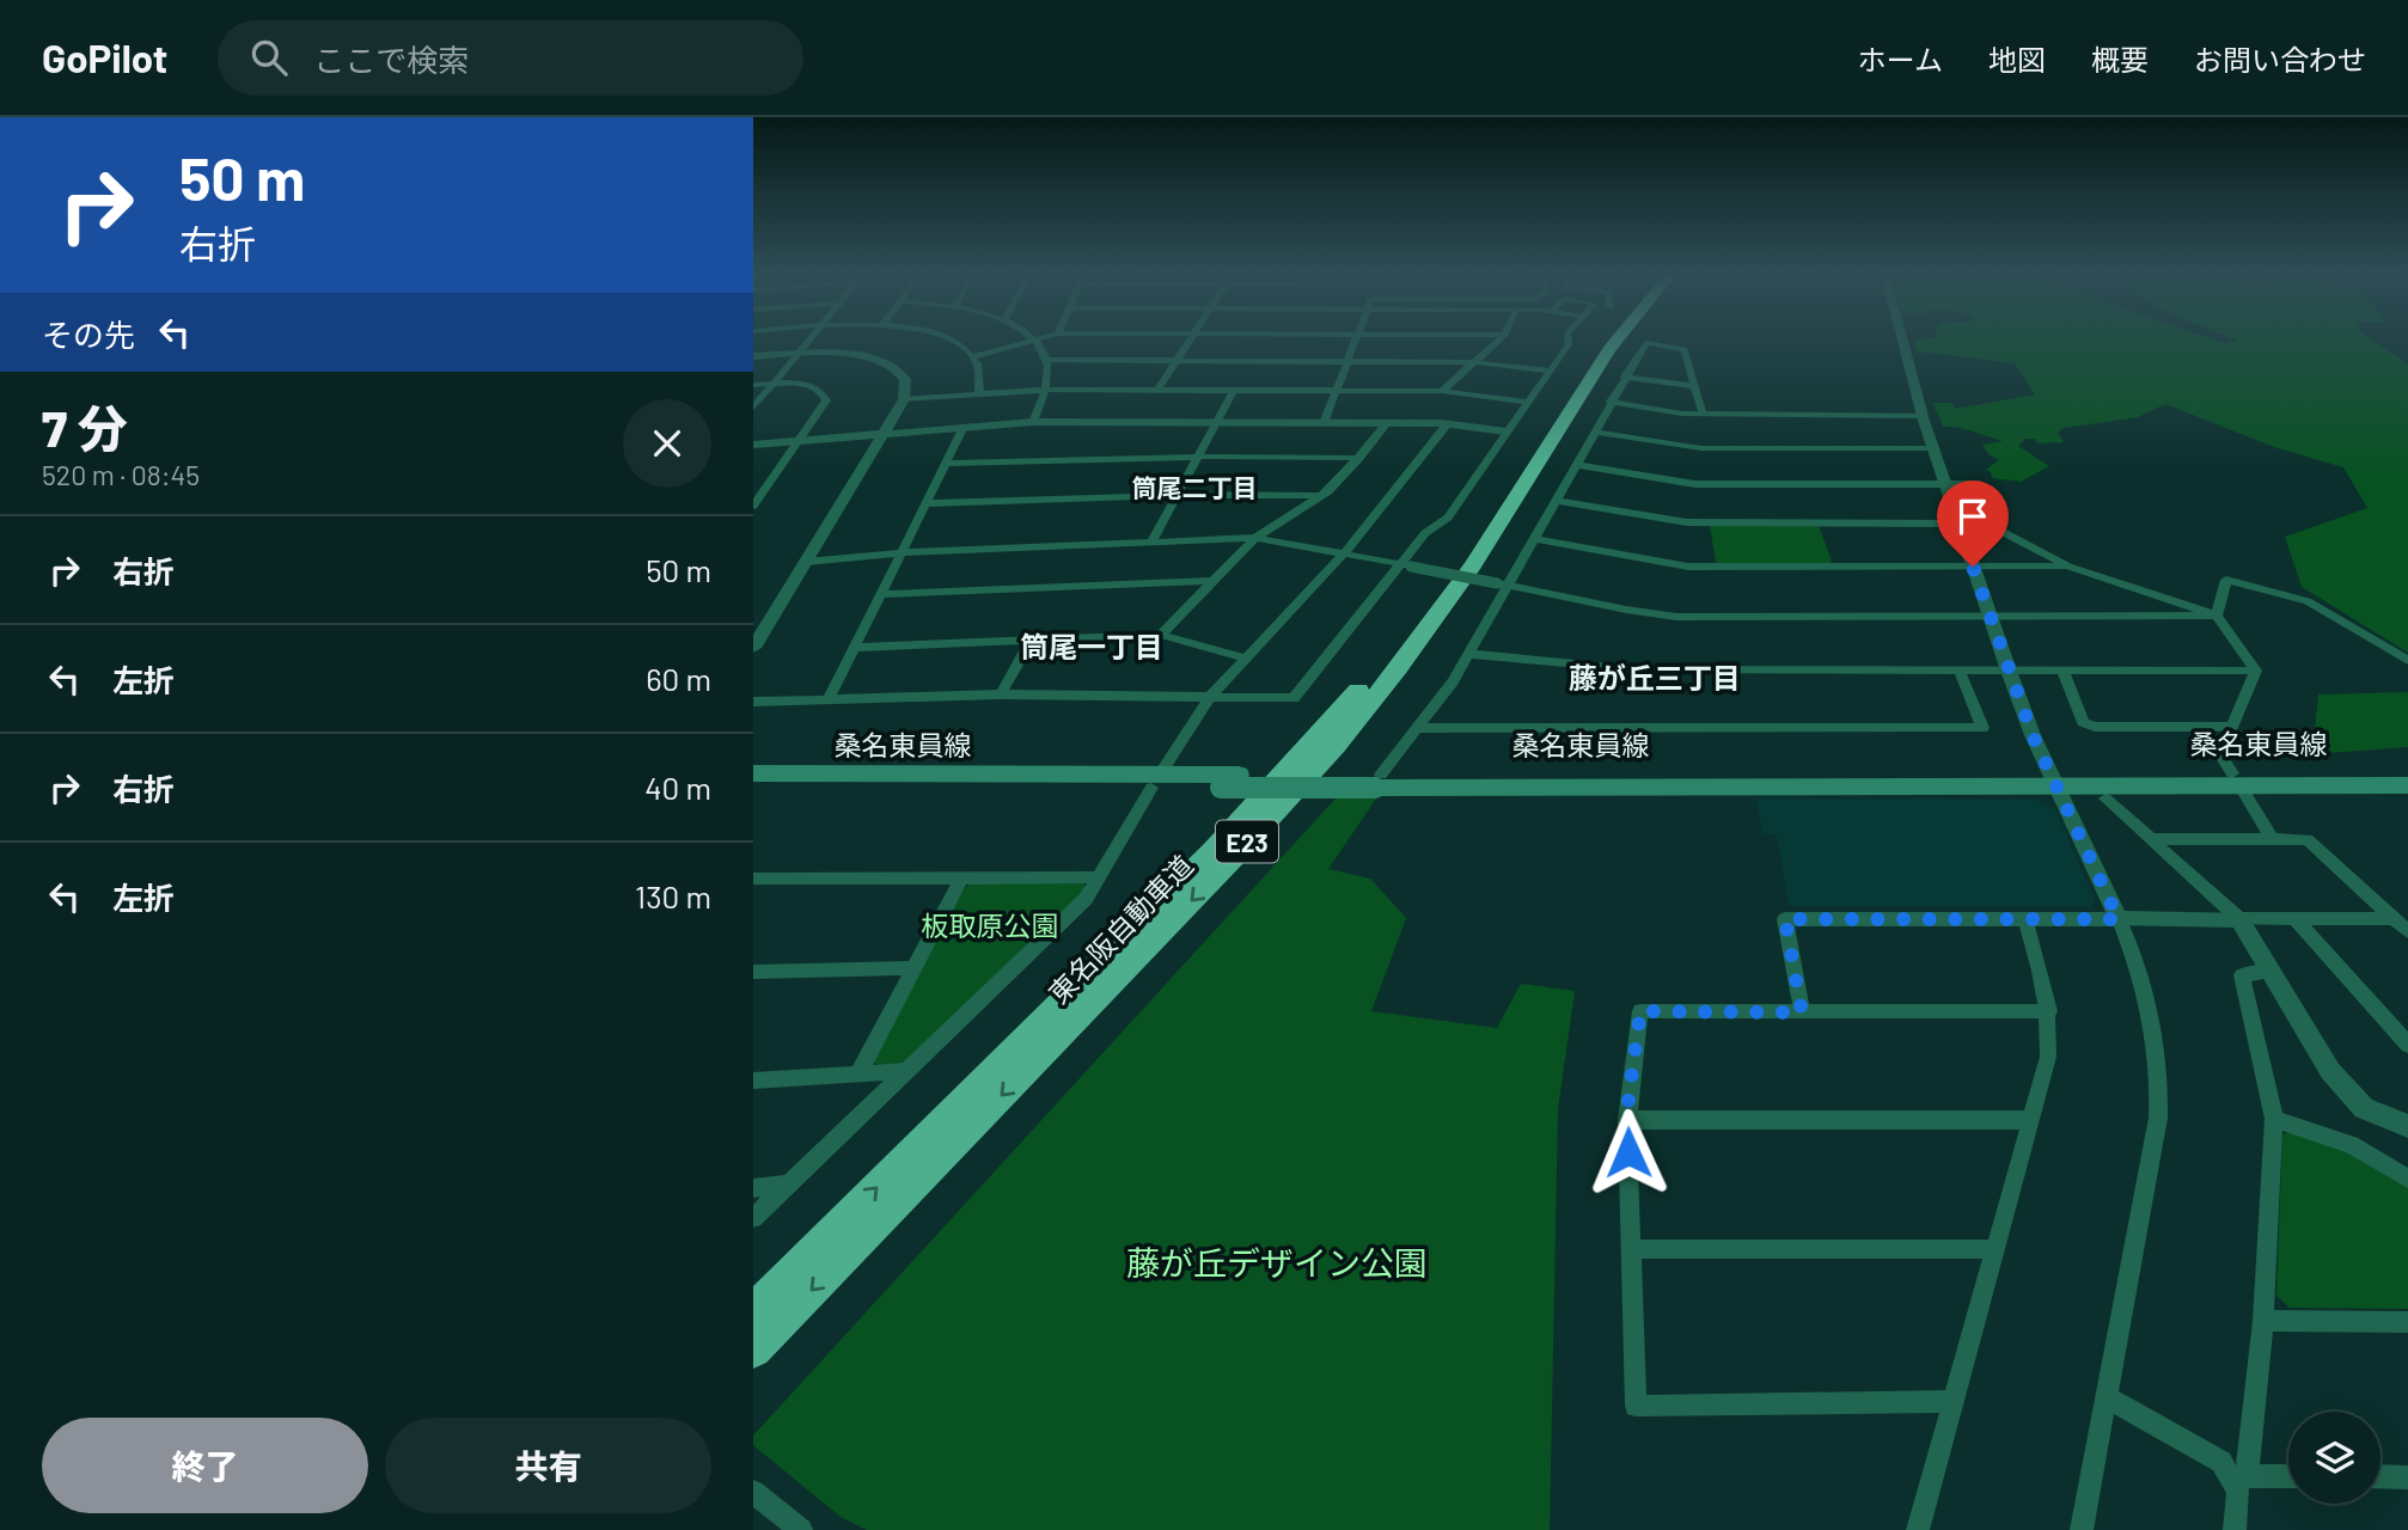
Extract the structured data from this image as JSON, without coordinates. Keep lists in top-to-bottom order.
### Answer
{
  "streets": {
    "highway": ["E23", "東名阪自動車道"],
    "main road": ["桑名東員線"]
  },
  "districts": ["筒尾二丁目", "筒尾一丁目", "藤が丘三丁目"],
  "parks": ["板取原公園", "藤が丘デザイン公園"],
  "page": {
    "header": "GoPilot",
    "search": "ここで検索",
    "nav": [
      "ホーム",
      "地図",
      "概要",
      "お問い合わせ"
    ],
    "turn": ["50 m", "右折"],
    "then": "その先",
    "heading": ["7 分", "520 m · 08:45"],
    "list": [
      {
        "name": "右折",
        "value": "50 m"
      },
      {
        "name": "左折",
        "value": "60 m"
      },
      {
        "name": "右折",
        "value": "40 m"
      },
      {
        "name": "左折",
        "value": "130 m"
      }
    ],
    "buttons": ["終了", "共有"]
  }
}
